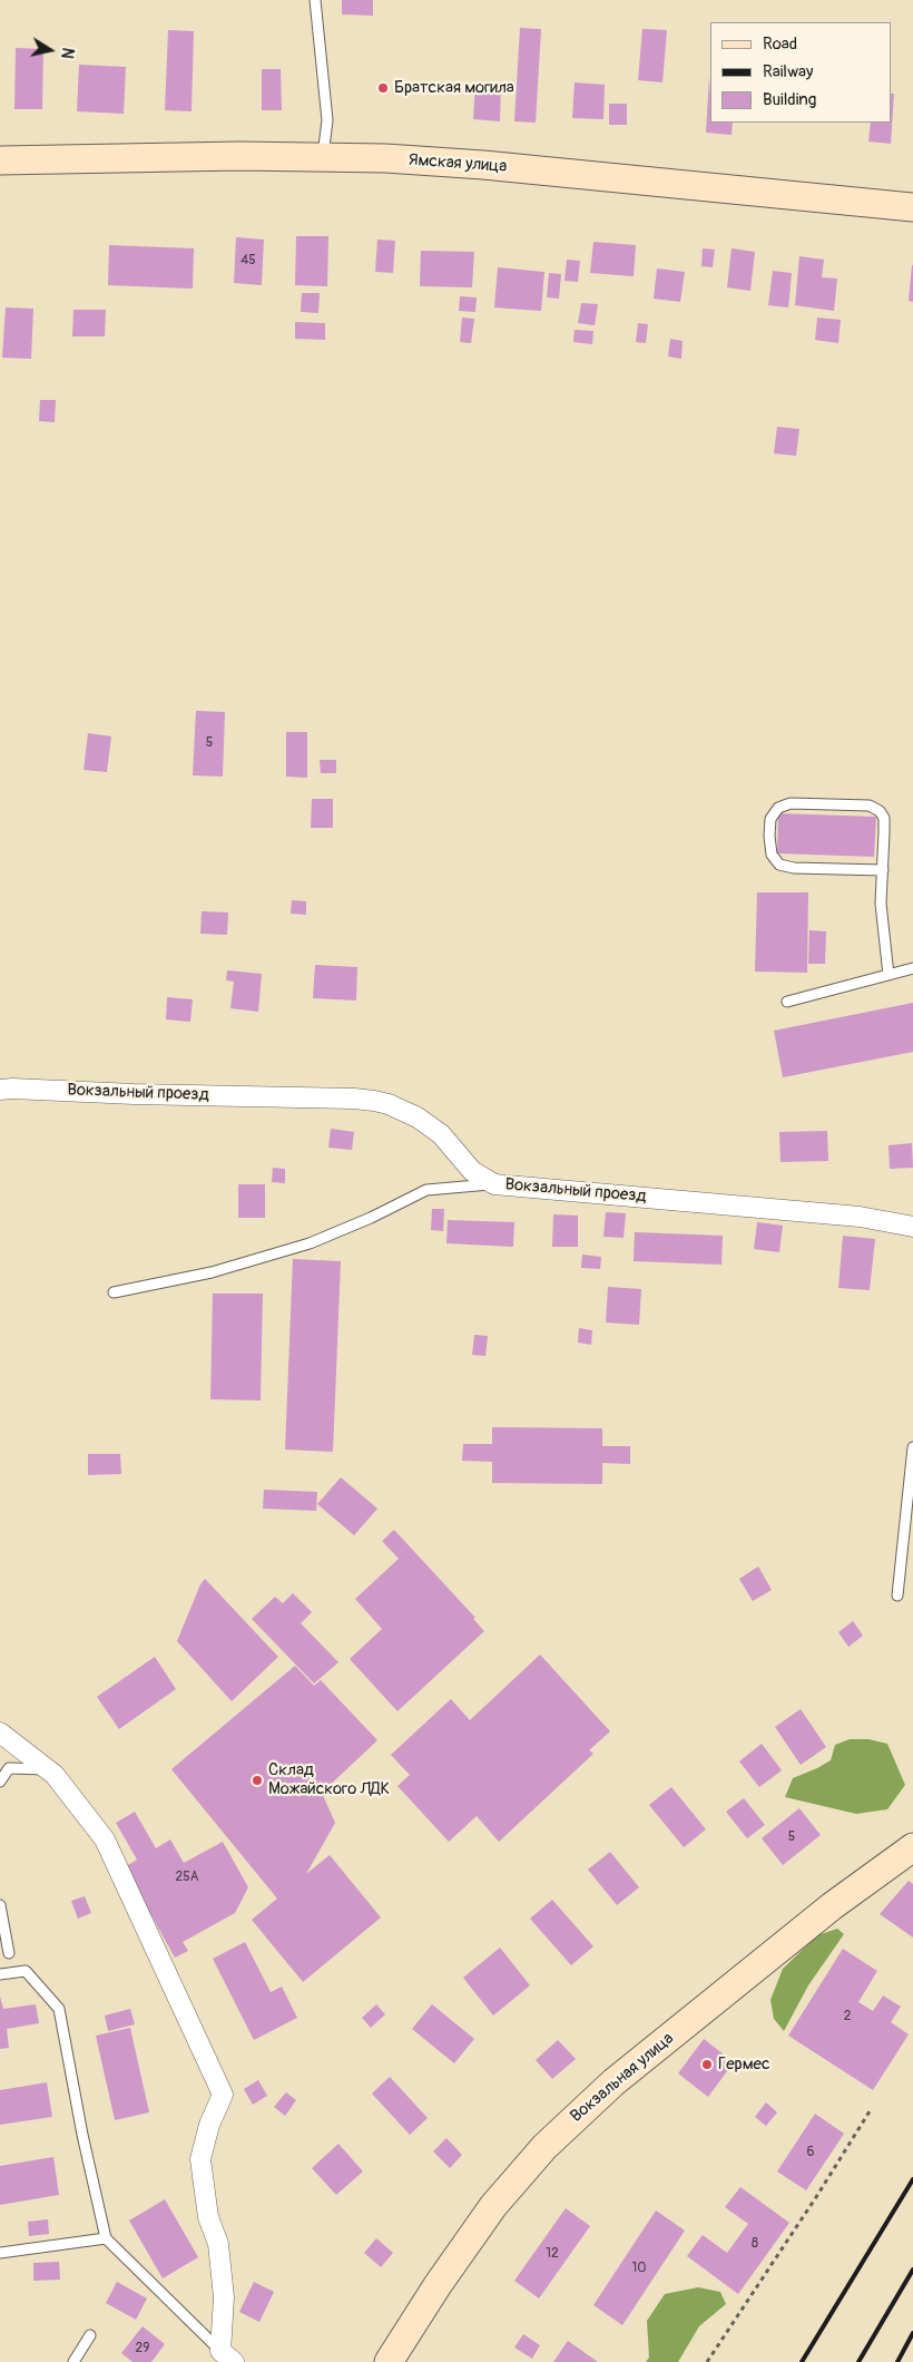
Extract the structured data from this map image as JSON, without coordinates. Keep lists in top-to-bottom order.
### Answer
{
  "streets": {
    "main road": ["Ямская улица", "Вокзальная улица"],
    "street": ["Вокзальный проезд"]
  },
  "places": ["Братская могила", "Склад Можайского ЛДК", "Гермес"],
  "house_numbers": [
    "45",
    "5",
    "5",
    "25А",
    "2",
    "6",
    "8",
    "12",
    "10",
    "29"
  ],
  "legend": ["Road", "Railway", "Building"],
  "north": "right"
}
